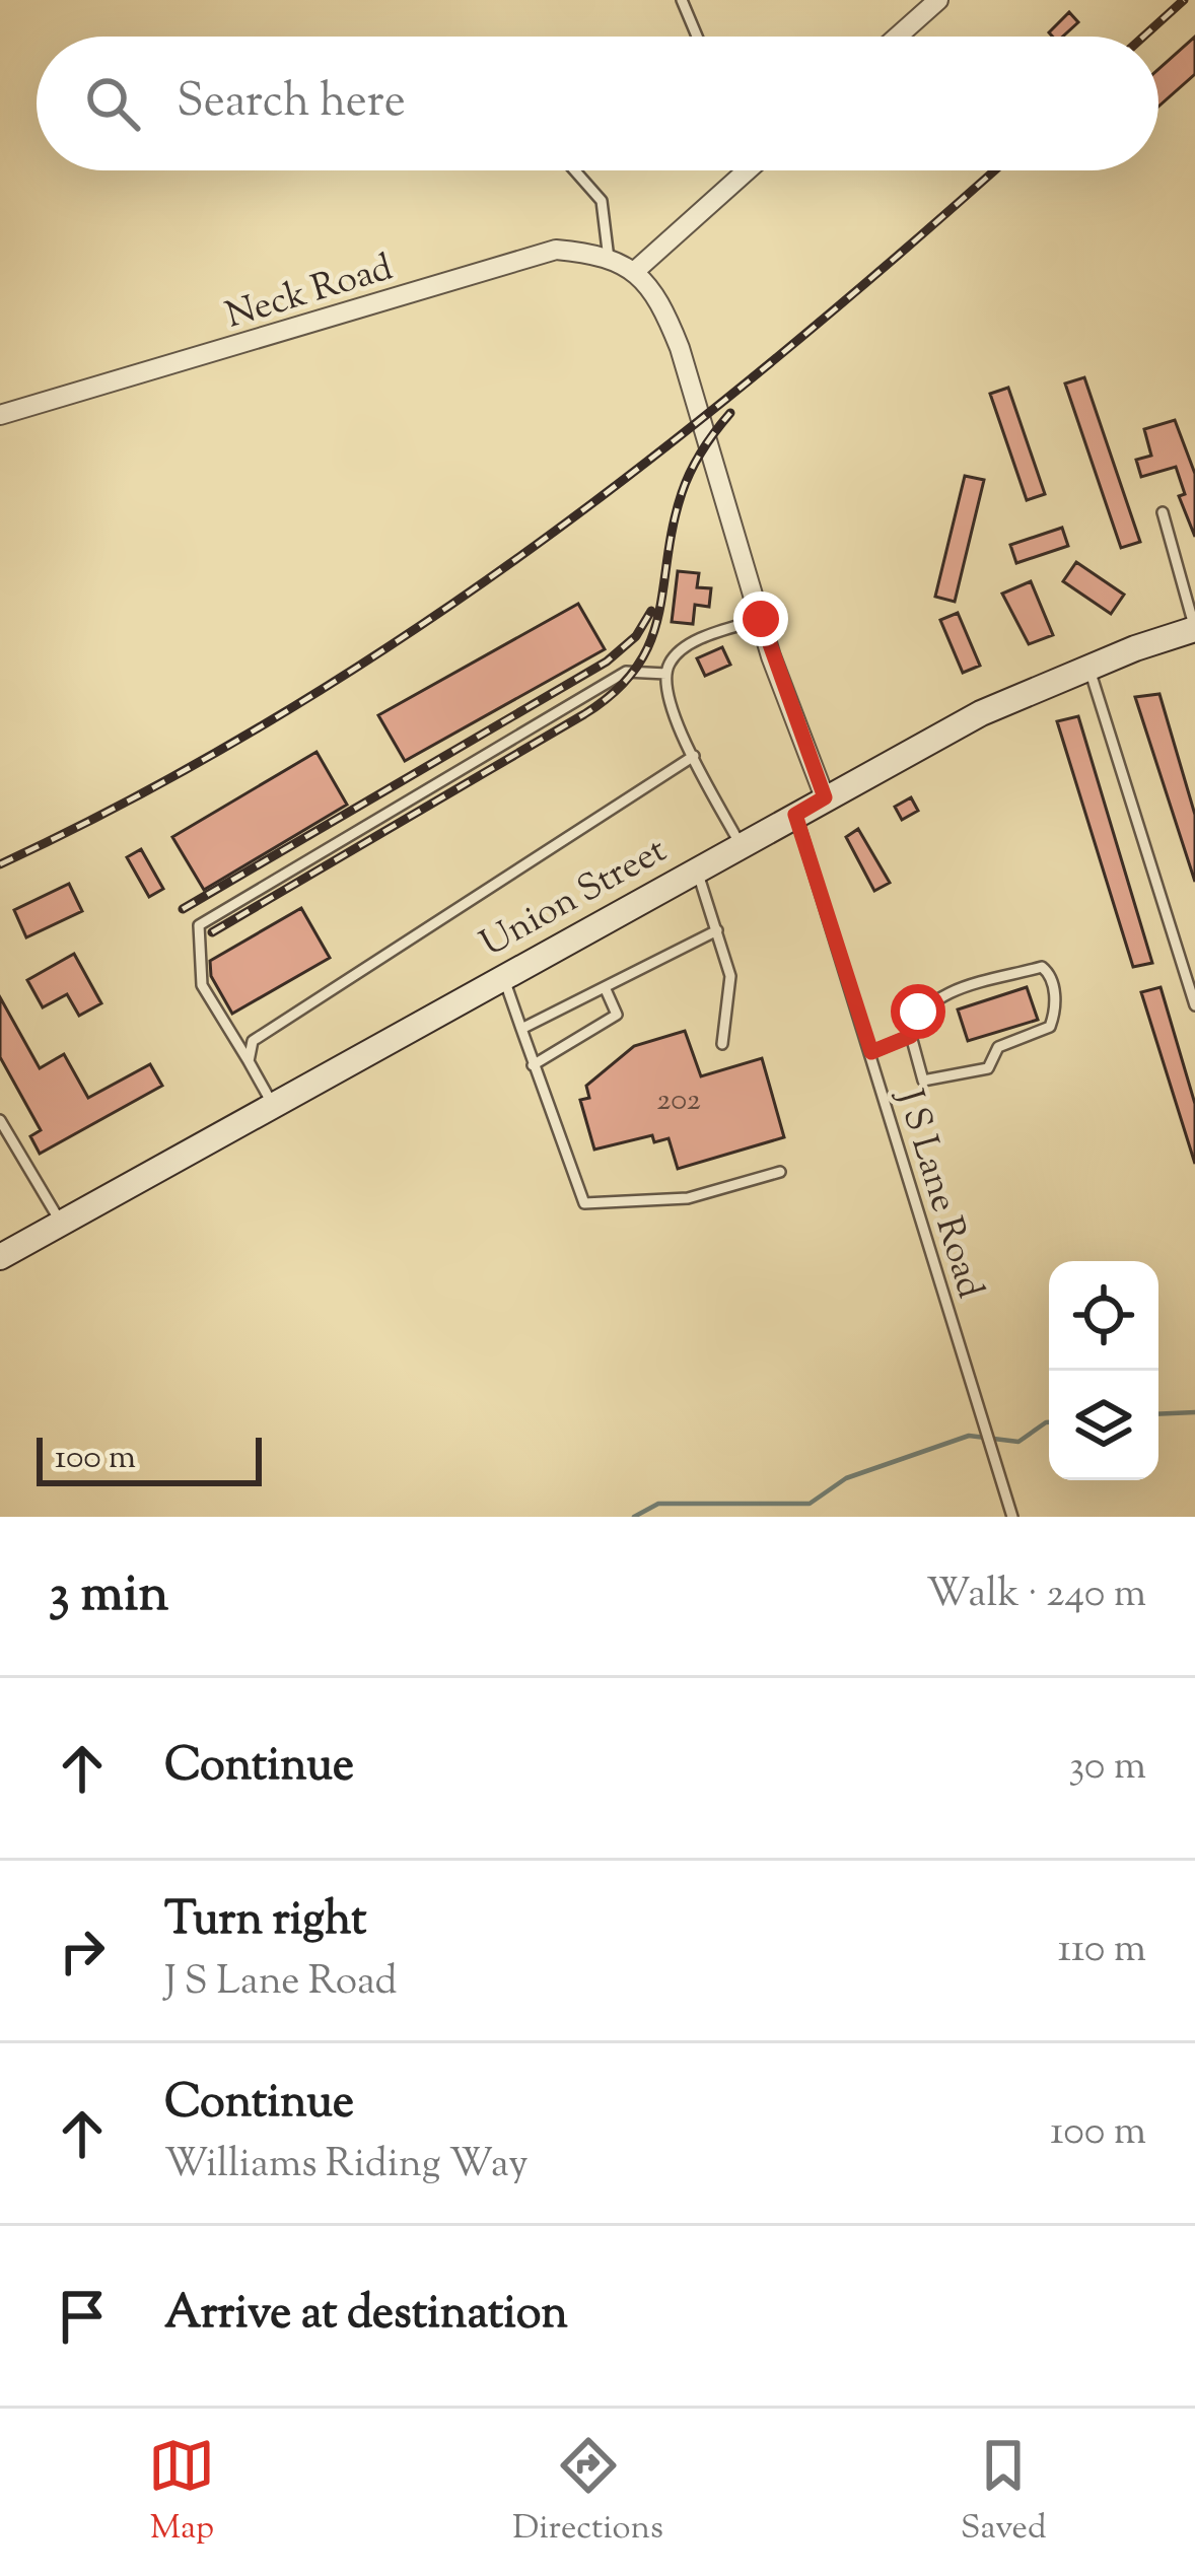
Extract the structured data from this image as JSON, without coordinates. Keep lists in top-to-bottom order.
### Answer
{
  "streets": {
    "main road": ["Union Street"],
    "street": ["Neck Road"],
    "lane": ["J S Lane Road"]
  },
  "crossings": [
    ["Union Street", "J S Lane Road"]
  ],
  "house_numbers": ["202"],
  "scale_bar": "100 m",
  "page": {
    "search": "Search here",
    "scale": "100 m",
    "heading": ["3 min", "Walk · 240 m"],
    "list": [
      ["Continue", "30 m"],
      ["Turn right", "J S Lane Road", "110 m"],
      ["Continue", "Williams Riding Way", "100 m"],
      "Arrive at destination"
    ],
    "nav": ["Map", "Directions", "Saved"]
  }
}
